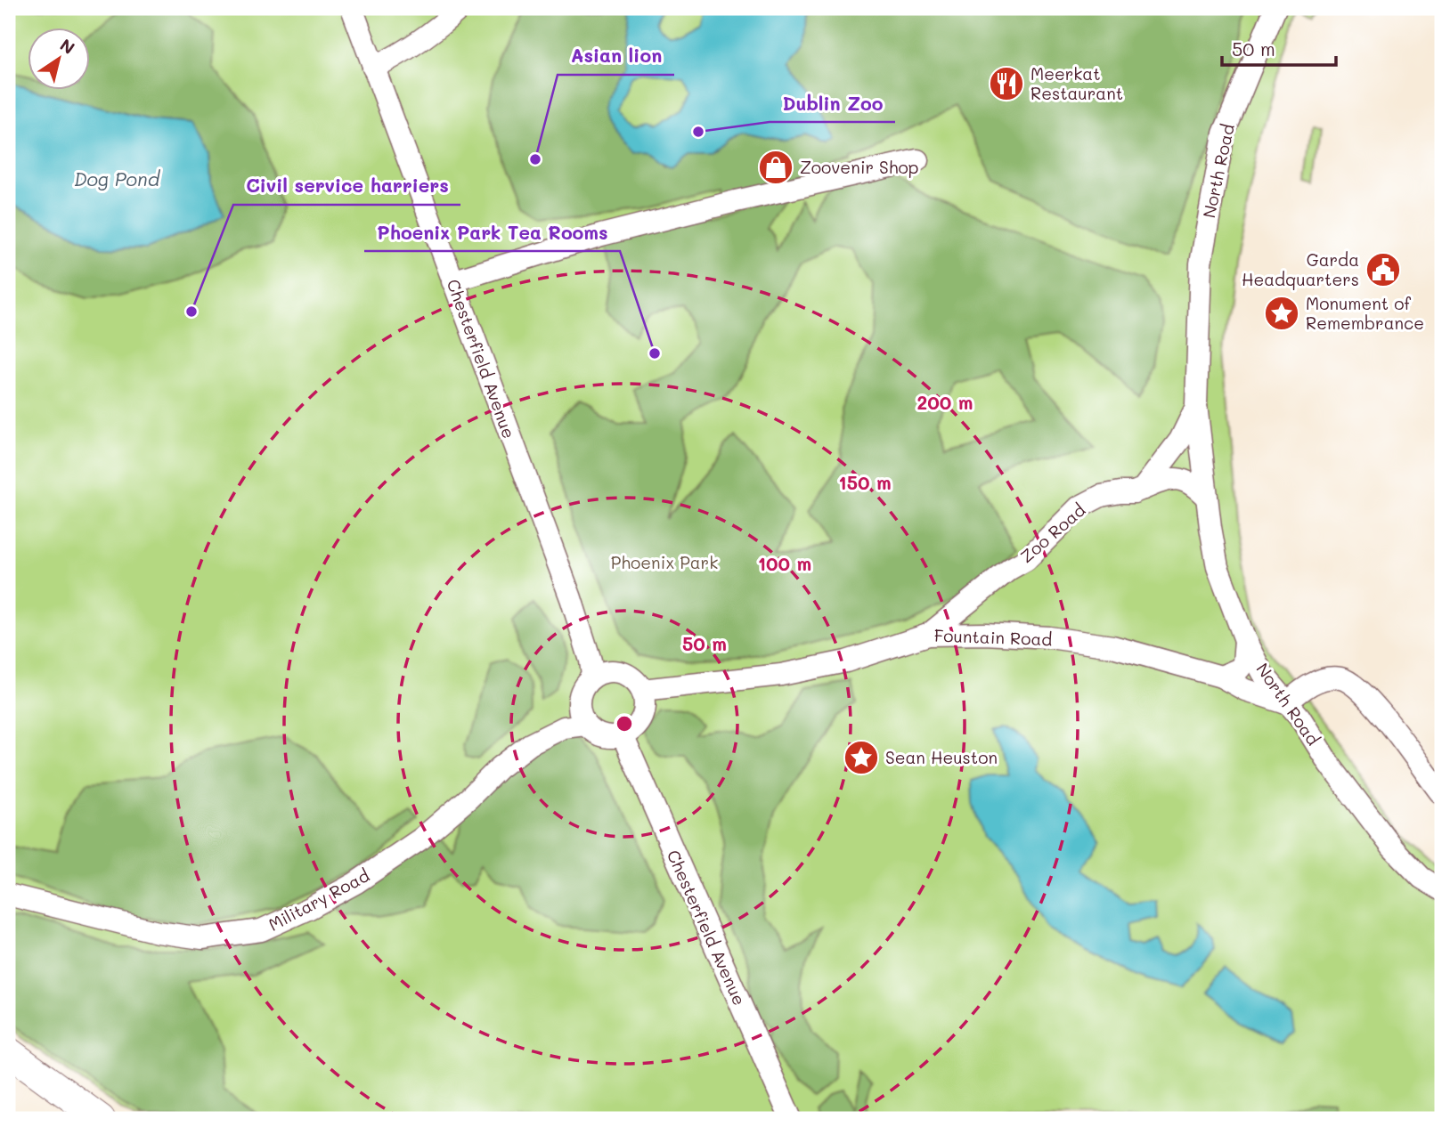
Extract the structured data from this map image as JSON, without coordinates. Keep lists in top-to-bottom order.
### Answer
{
  "streets": {
    "street": [
      "North Road",
      "Chesterfield Avenue",
      "Zoo Road",
      "Fountain Road",
      "Military Road"
    ]
  },
  "crossings": [
    ["North Road", "Zoo Road"],
    ["North Road", "Fountain Road"],
    ["Chesterfield Avenue", "Fountain Road"],
    ["Chesterfield Avenue", "Military Road"],
    ["Zoo Road", "Fountain Road"],
    ["Fountain Road", "Military Road"]
  ],
  "water": ["Dog Pond"],
  "parks": ["Phoenix Park"],
  "places": {
    "restaurant": ["Meerkat Restaurant"],
    "other": [
      "Dublin Zoo",
      "Asian lion",
      "Civil service harriers",
      "Phoenix Park Tea Rooms"
    ],
    "shop": ["Zoovenir Shop"],
    "public building": ["Garda Headquarters"],
    "place": ["Monument of Remembrance", "Sean Heuston"]
  },
  "scale_bar": "50 m",
  "north": "top right",
  "rings": [
    "200 m",
    "150 m",
    "100 m",
    "50 m"
  ]
}
